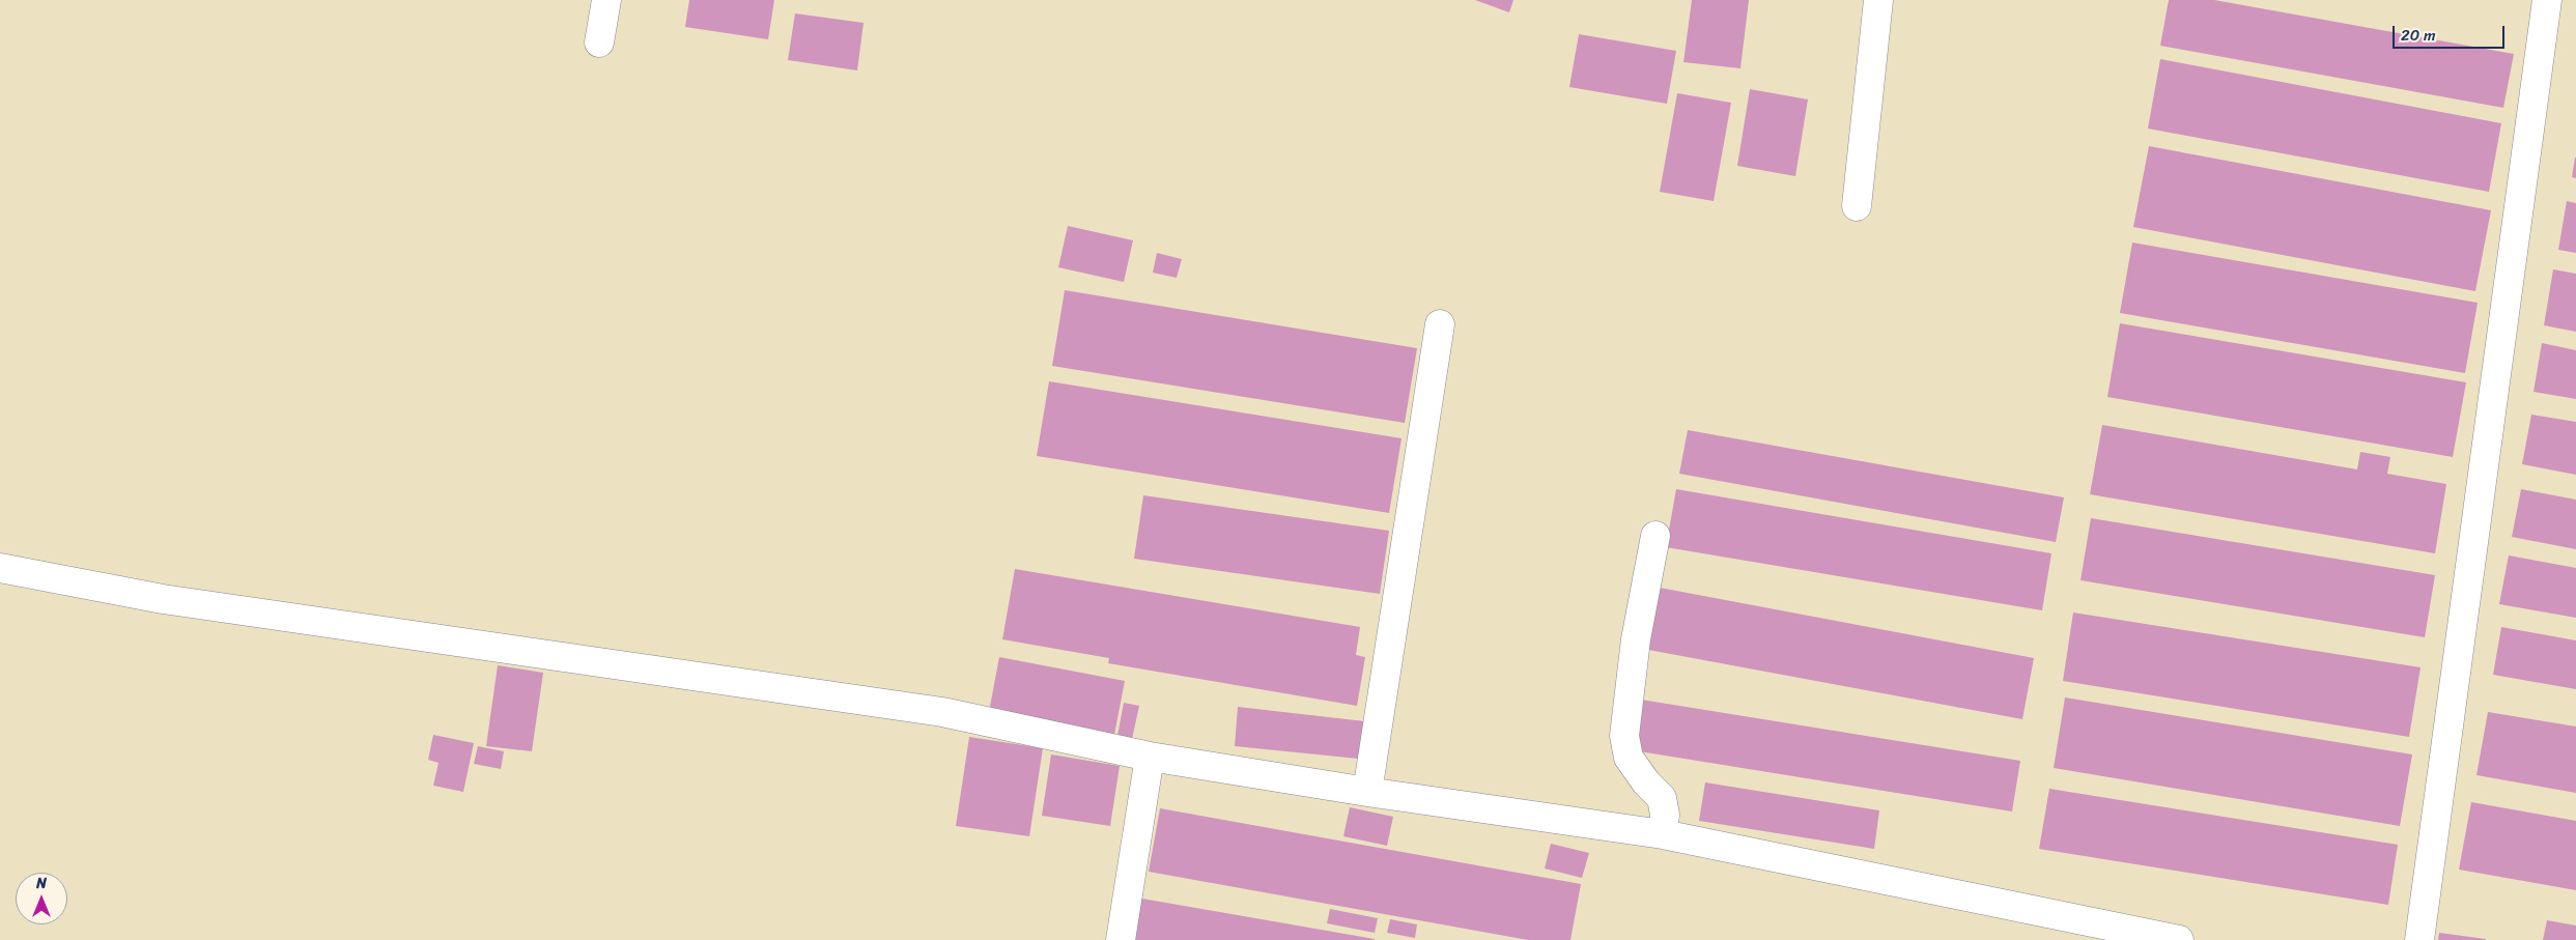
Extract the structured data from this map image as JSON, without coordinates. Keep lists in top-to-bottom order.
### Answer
{
  "scale_bar": "20 m",
  "north": "top"
}
